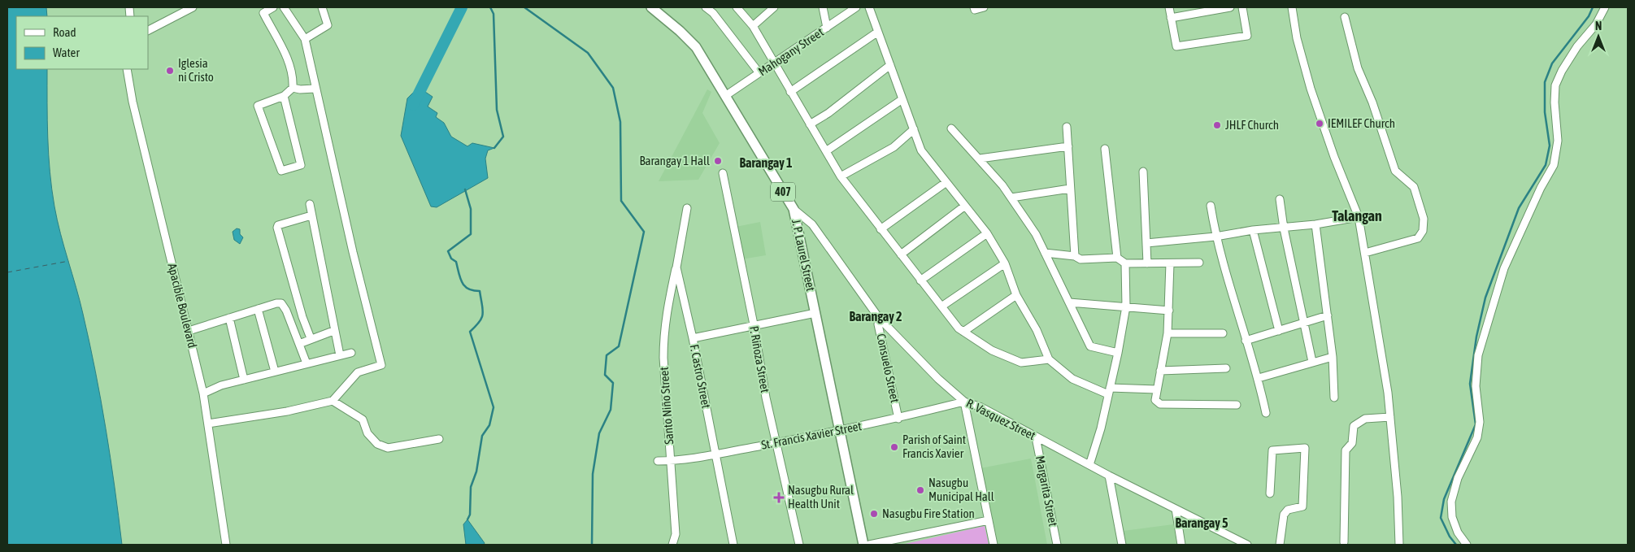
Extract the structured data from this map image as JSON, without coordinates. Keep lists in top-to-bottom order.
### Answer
{
  "streets": {
    "main road": ["407", "J. P. Laurel Street"],
    "street": [
      "Mahogany Street",
      "Apacible Boulevard",
      "P. Riñoza Street",
      "Consuelo Street",
      "F. Castro Street",
      "Santo Niño Street",
      "R. Vasquez Street",
      "St. Francis Xavier Street",
      "Margarita Street"
    ]
  },
  "crossings": [
    ["Mahogany Street", "J. P. Laurel Street"],
    ["J. P. Laurel Street", "R. Vasquez Street"],
    ["J. P. Laurel Street", "St. Francis Xavier Street"],
    ["P. Riñoza Street", "St. Francis Xavier Street"],
    ["Consuelo Street", "R. Vasquez Street"],
    ["Consuelo Street", "St. Francis Xavier Street"],
    ["F. Castro Street", "Santo Niño Street"],
    ["F. Castro Street", "St. Francis Xavier Street"],
    ["Santo Niño Street", "St. Francis Xavier Street"],
    ["R. Vasquez Street", "St. Francis Xavier Street"],
    ["R. Vasquez Street", "Margarita Street"]
  ],
  "districts": [
    "Barangay 1",
    "Talangan",
    "Barangay 2",
    "Barangay 5"
  ],
  "places": {
    "other": [
      "Iglesia ni Cristo",
      "IEMILEF Church",
      "JHLF Church",
      "Barangay 1 Hall",
      "Parish of Saint Francis Xavier",
      "Nasugbu Municipal Hall",
      "Nasugbu Fire Station"
    ],
    "health": ["Nasugbu Rural Health Unit"]
  },
  "legend": ["Road", "Water"],
  "north": "top"
}
